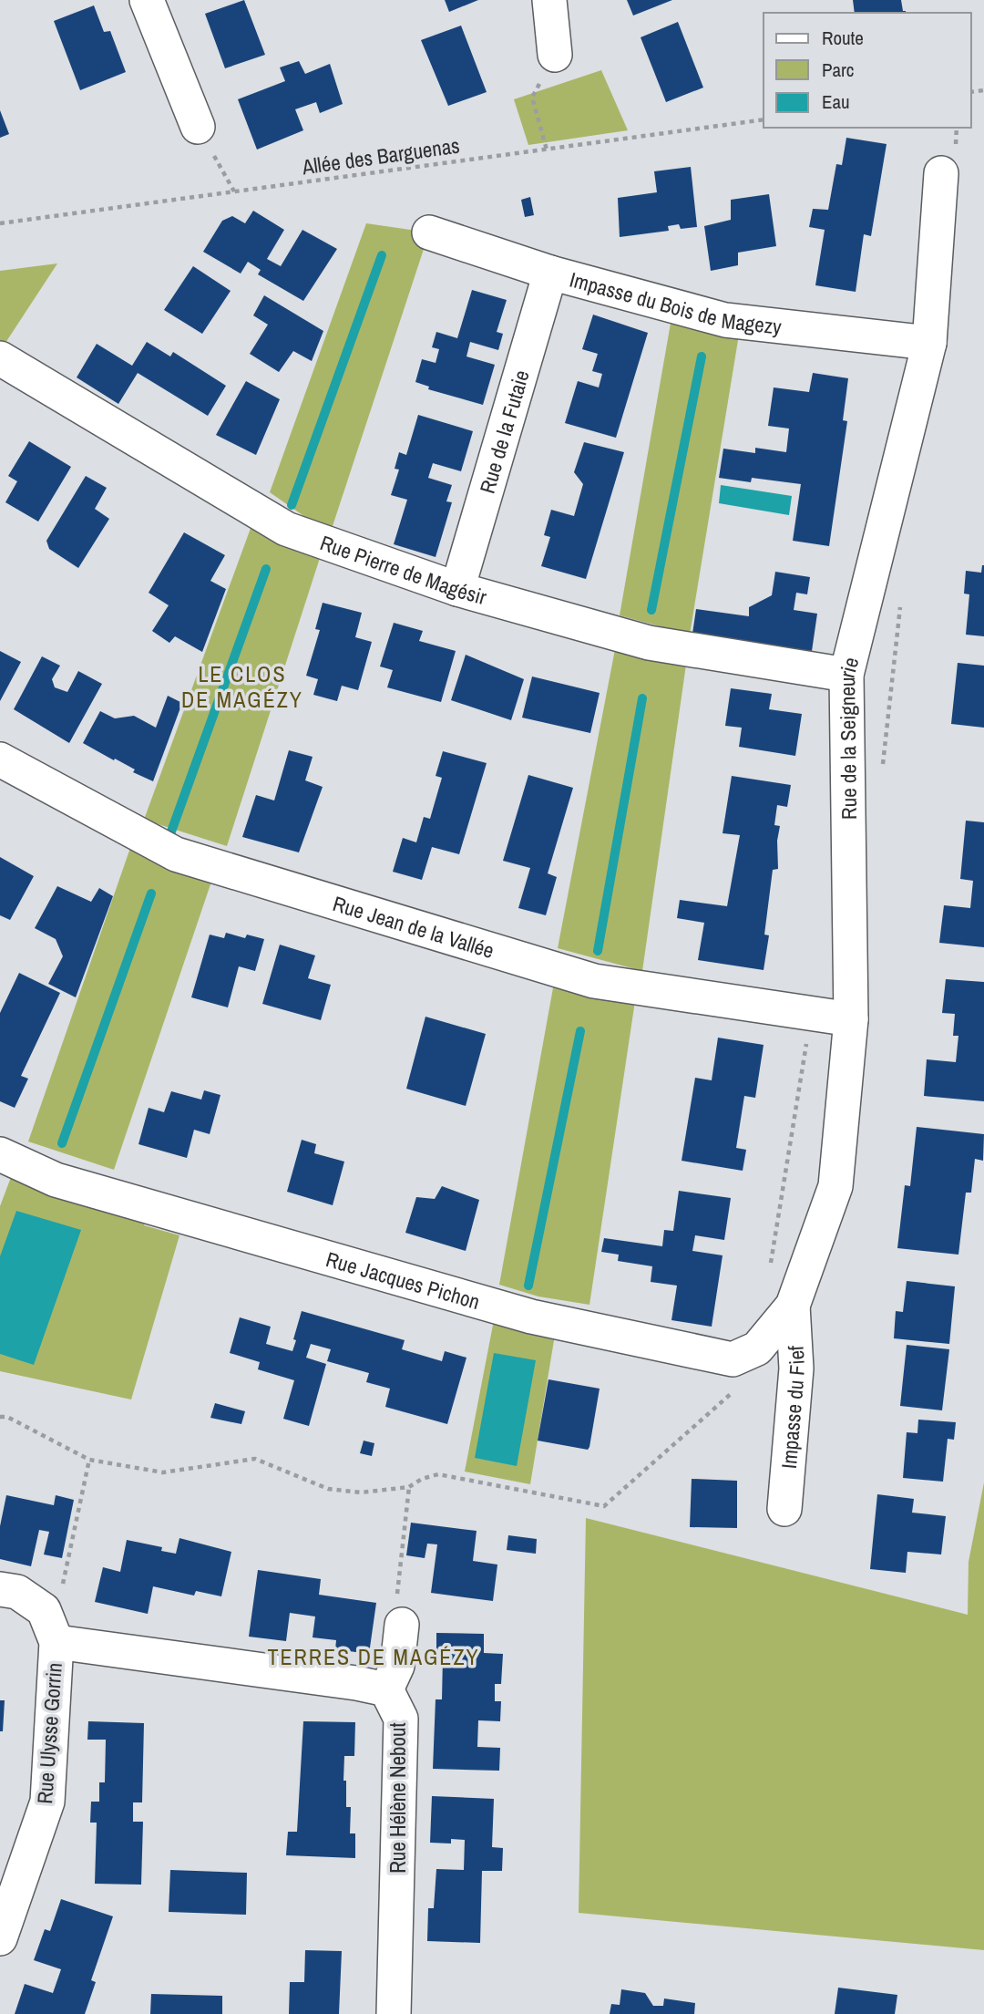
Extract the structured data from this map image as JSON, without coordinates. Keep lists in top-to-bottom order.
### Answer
{
  "streets": {
    "street": [
      "Impasse du Bois de Magezy",
      "Rue de la Futaie",
      "Rue Pierre de Magésir",
      "Rue de la Seigneurie",
      "Rue Jean de la Vallée",
      "Rue Jacques Pichon",
      "Impasse du Fief",
      "Rue Ulysse Gorrin",
      "Rue Hélène Nebout"
    ],
    "path": ["Allée des Barguenas"]
  },
  "crossings": [
    ["Impasse du Bois de Magezy", "Rue de la Futaie"],
    ["Impasse du Bois de Magezy", "Rue de la Seigneurie"],
    ["Rue de la Futaie", "Rue Pierre de Magésir"],
    ["Rue Pierre de Magésir", "Rue de la Seigneurie"],
    ["Rue de la Seigneurie", "Rue Jean de la Vallée"],
    ["Rue de la Seigneurie", "Rue Jacques Pichon"],
    ["Rue de la Seigneurie", "Impasse du Fief"],
    ["Rue Jacques Pichon", "Impasse du Fief"]
  ],
  "districts": ["LE CLOS DE MAGÉZY", "TERRES DE MAGÉZY"],
  "legend": ["Route", "Parc", "Eau"]
}
